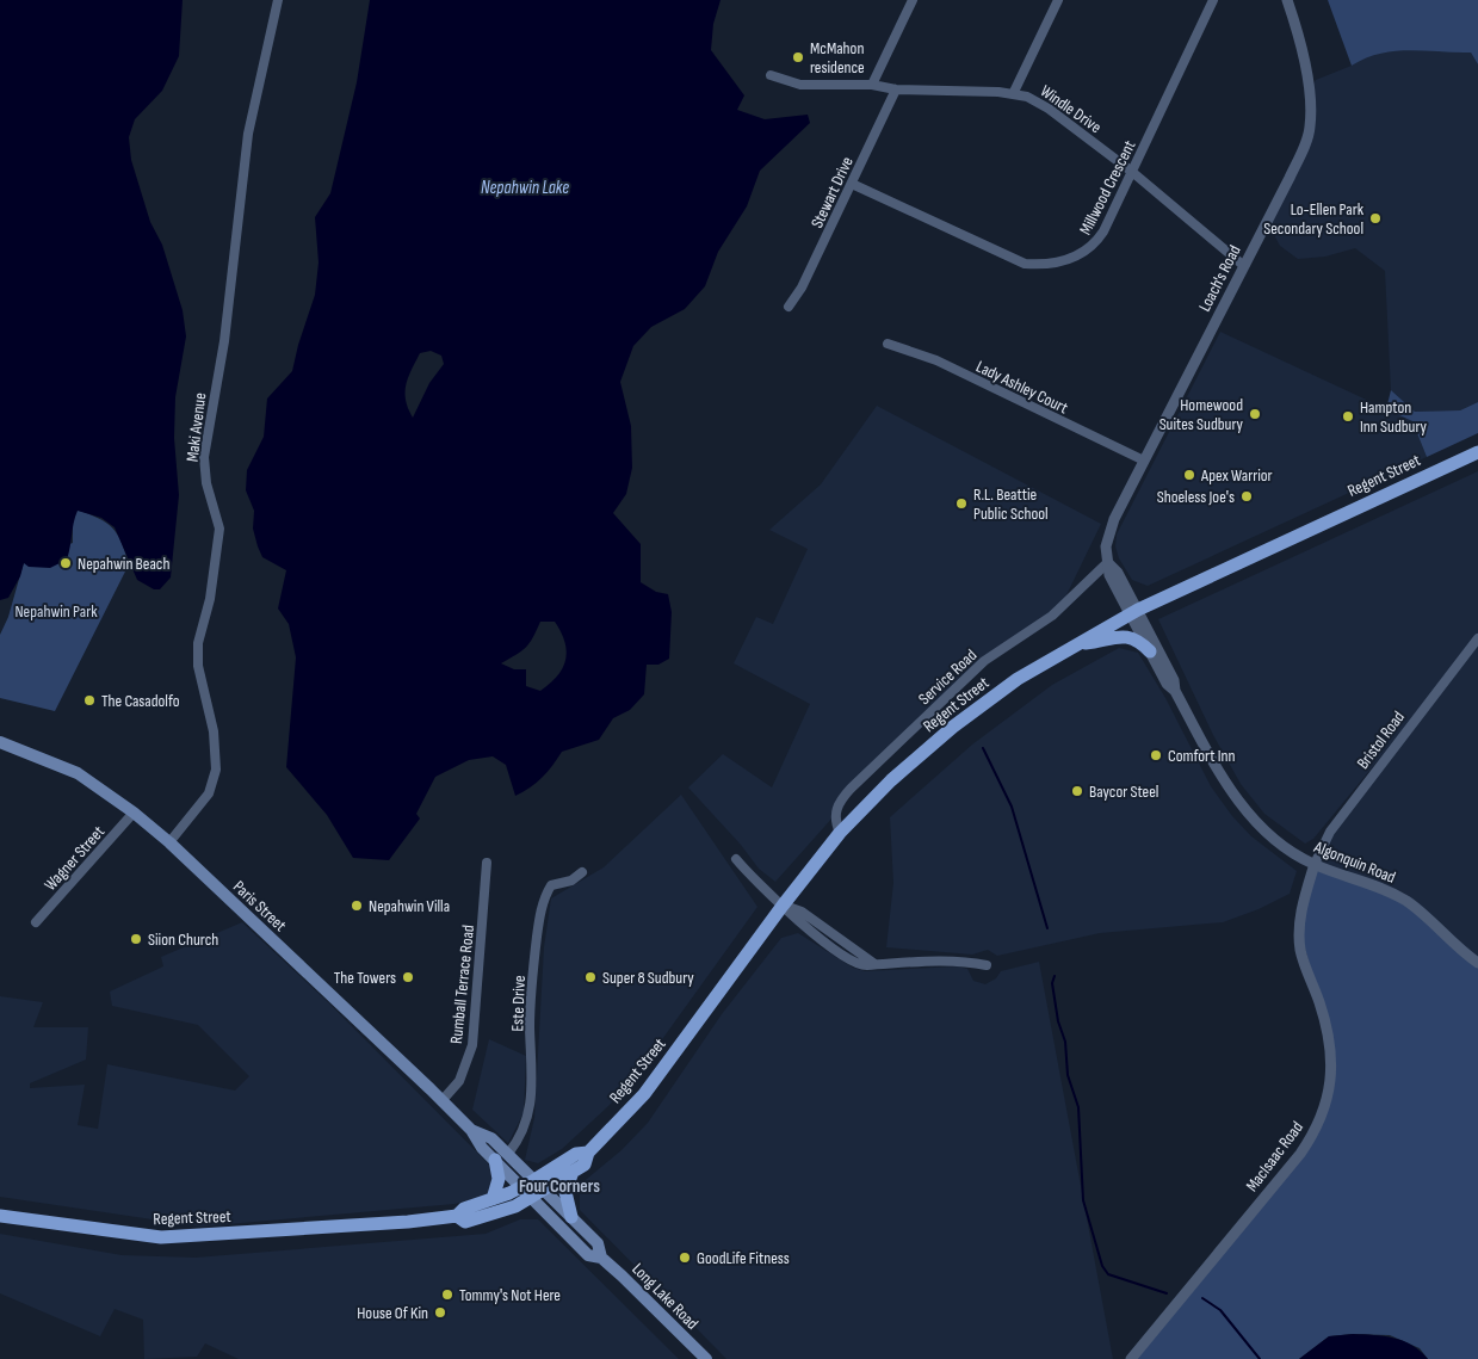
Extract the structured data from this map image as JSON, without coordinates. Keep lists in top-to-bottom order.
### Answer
{
  "streets": {
    "main road": ["Regent Street", "Paris Street", "Long Lake Road"],
    "street": [
      "Windle Drive",
      "Millwood Crescent",
      "Stewart Drive",
      "Loach's Road",
      "Lady Ashley Court",
      "Maki Avenue",
      "Service Road",
      "Bristol Road",
      "Wagner Street",
      "Algonquin Road",
      "Rumball Terrace Road",
      "Este Drive",
      "MacIsaac Road"
    ]
  },
  "crossings": [
    ["Windle Drive", "Millwood Crescent"],
    ["Windle Drive", "Stewart Drive"],
    ["Windle Drive", "Loach's Road"],
    ["Millwood Crescent", "Stewart Drive"],
    ["Loach's Road", "Lady Ashley Court"],
    ["Loach's Road", "Service Road"],
    ["Maki Avenue", "Paris Street"],
    ["Regent Street", "Service Road"],
    ["Regent Street", "Algonquin Road"],
    ["Regent Street", "Paris Street"],
    ["Regent Street", "Long Lake Road"],
    ["Bristol Road", "Algonquin Road"],
    ["Bristol Road", "MacIsaac Road"],
    ["Wagner Street", "Paris Street"],
    ["Algonquin Road", "MacIsaac Road"],
    ["Paris Street", "Rumball Terrace Road"],
    ["Paris Street", "Este Drive"],
    ["Paris Street", "Long Lake Road"]
  ],
  "districts": ["Four Corners"],
  "water": ["Nepahwin Lake"],
  "parks": ["Nepahwin Park"],
  "places": [
    "McMahon residence",
    "Lo-Ellen Park Secondary School",
    "Homewood Suites Sudbury",
    "Hampton Inn Sudbury",
    "Apex Warrior",
    "Shoeless Joe's",
    "R.L. Beattie Public School",
    "Nepahwin Beach",
    "The Casadolfo",
    "Comfort Inn",
    "Baycor Steel",
    "Nepahwin Villa",
    "Siion Church",
    "The Towers",
    "Super 8 Sudbury",
    "GoodLife Fitness",
    "Tommy's Not Here",
    "House Of Kin"
  ]
}
